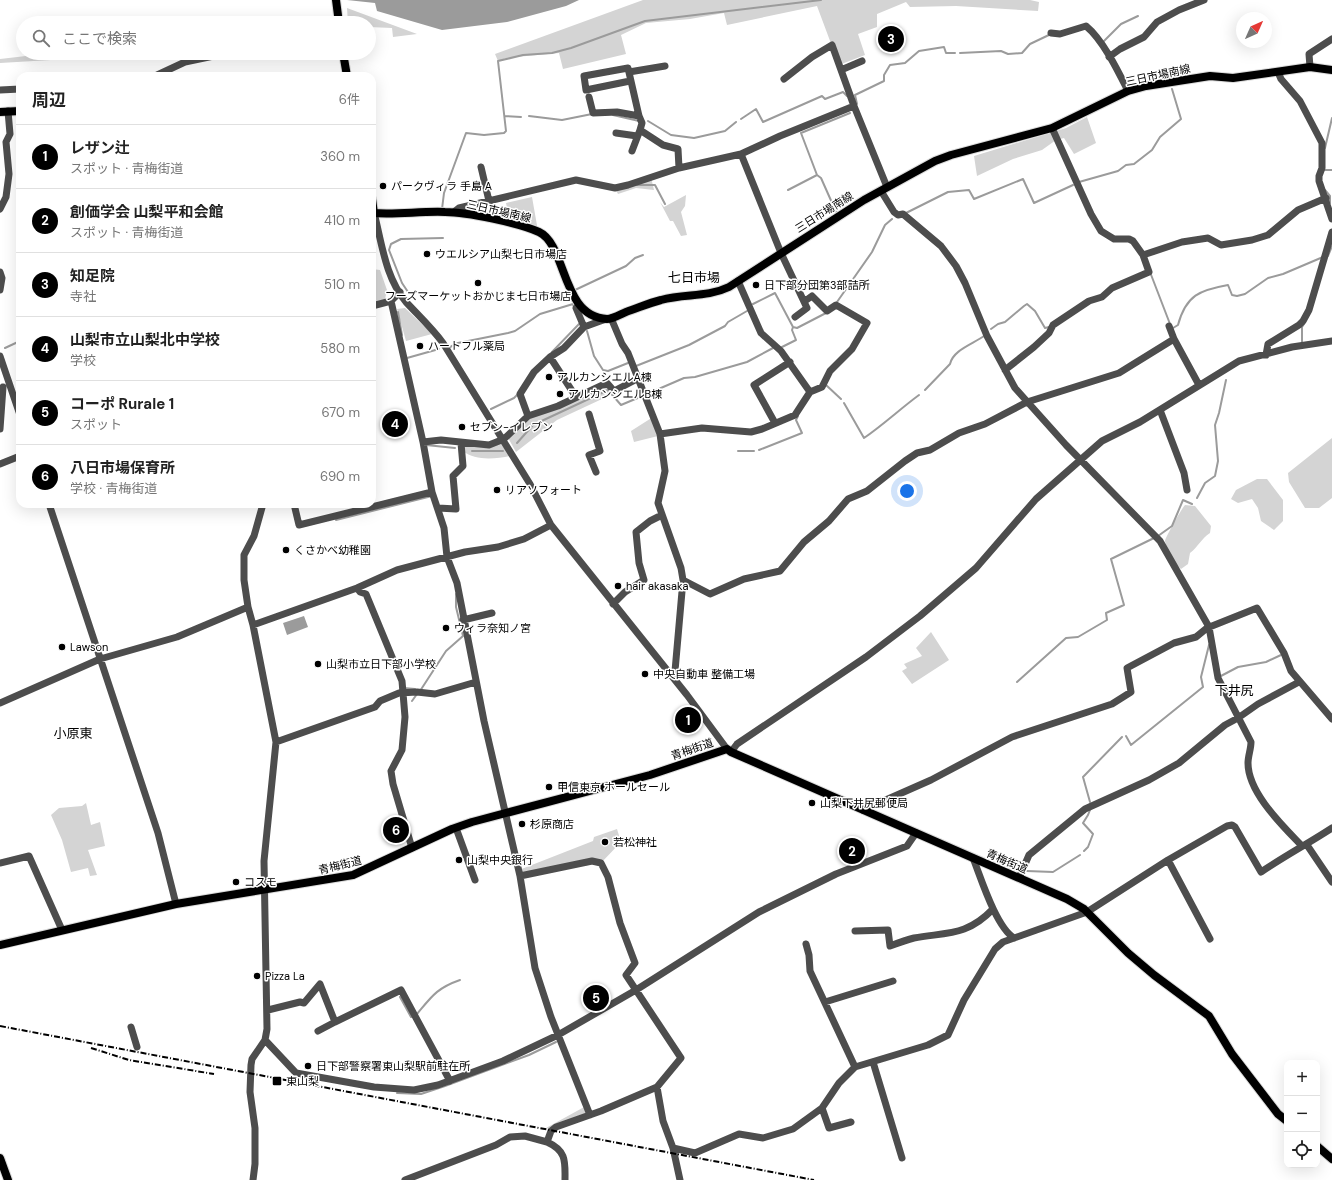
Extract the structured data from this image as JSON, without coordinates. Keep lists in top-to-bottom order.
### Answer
{
  "streets": {
    "main road": ["三日市場南線", "青梅街道"]
  },
  "districts": ["七日市場", "下井尻", "小原東"],
  "places": {
    "other": [
      "パークヴィラ 手島 A",
      "ウエルシア山梨七日市場店",
      "フーズマーケットおかじま七日市場店",
      "日下部分団第3部詰所",
      "ハートフル薬局",
      "アルカンシエルA棟",
      "アルカンシエルB棟",
      "セブン-イレブン",
      "リアソフォート",
      "くさかべ幼稚園",
      "hair akasaka",
      "ウィラ奈知ノ宮",
      "Lawson",
      "山梨市立日下部小学校",
      "中央自動車 整備工場",
      "甲信東京 ホールセール",
      "山梨下井尻郵便局",
      "杉原商店",
      "若松神社",
      "山梨中央銀行",
      "コスモ",
      "Pizza La",
      "日下部警察署東山梨駅前駐在所"
    ],
    "transit": ["東山梨"]
  },
  "north": "top right",
  "page": {
    "search": "ここで検索",
    "pins": [
      "3",
      "4",
      "1",
      "6",
      "2",
      "5"
    ],
    "heading": ["周辺", "6件"],
    "list": [
      {
        "mark": "1",
        "name": "レザン辻",
        "note": "スポット · 青梅街道",
        "value": "360 m"
      },
      {
        "mark": "2",
        "name": "創価学会 山梨平和会館",
        "note": "スポット · 青梅街道",
        "value": "410 m"
      },
      {
        "mark": "3",
        "name": "知足院",
        "note": "寺社",
        "value": "510 m"
      },
      {
        "mark": "4",
        "name": "山梨市立山梨北中学校",
        "note": "学校",
        "value": "580 m"
      },
      {
        "mark": "5",
        "name": "コーポ Rurale 1",
        "note": "スポット",
        "value": "670 m"
      },
      {
        "mark": "6",
        "name": "八日市場保育所",
        "note": "学校 · 青梅街道",
        "value": "690 m"
      }
    ],
    "map_buttons": ["+", "−"]
  }
}
